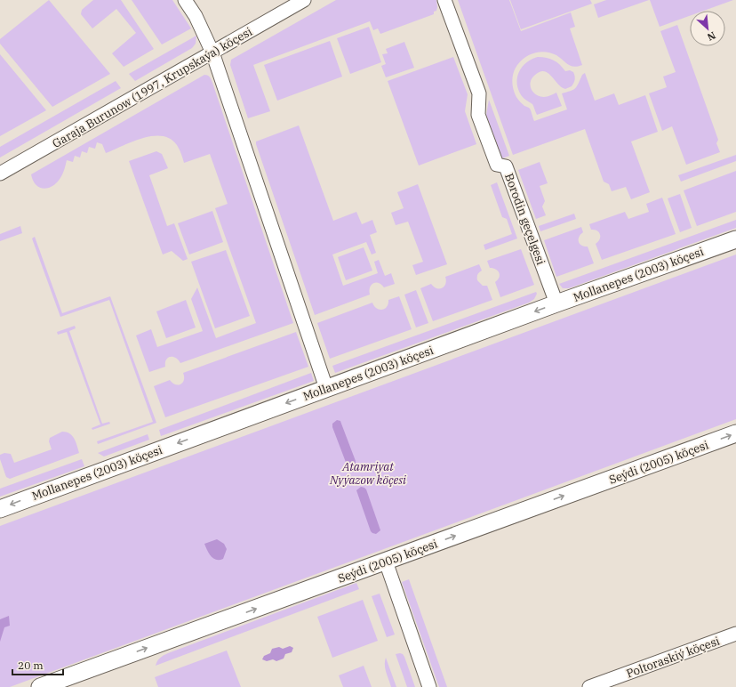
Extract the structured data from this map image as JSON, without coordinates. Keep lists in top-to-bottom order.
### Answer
{
  "streets": {
    "street": [
      "Garaja Burunow (1997, Krupskaýa) köçesi",
      "Borodin geçelgesi",
      "Mollanepes (2003) köçesi",
      "Seýdi (2005) köçesi",
      "Poltoraskiý köçesi"
    ]
  },
  "crossings": [
    ["Borodin geçelgesi", "Mollanepes (2003) köçesi"]
  ],
  "one_way": ["Mollanepes (2003) köçesi", "Seýdi (2005) köçesi"],
  "parks": ["Atamriyat Nyýazow köçesi"],
  "scale_bar": "20 m",
  "north": "bottom right"
}
